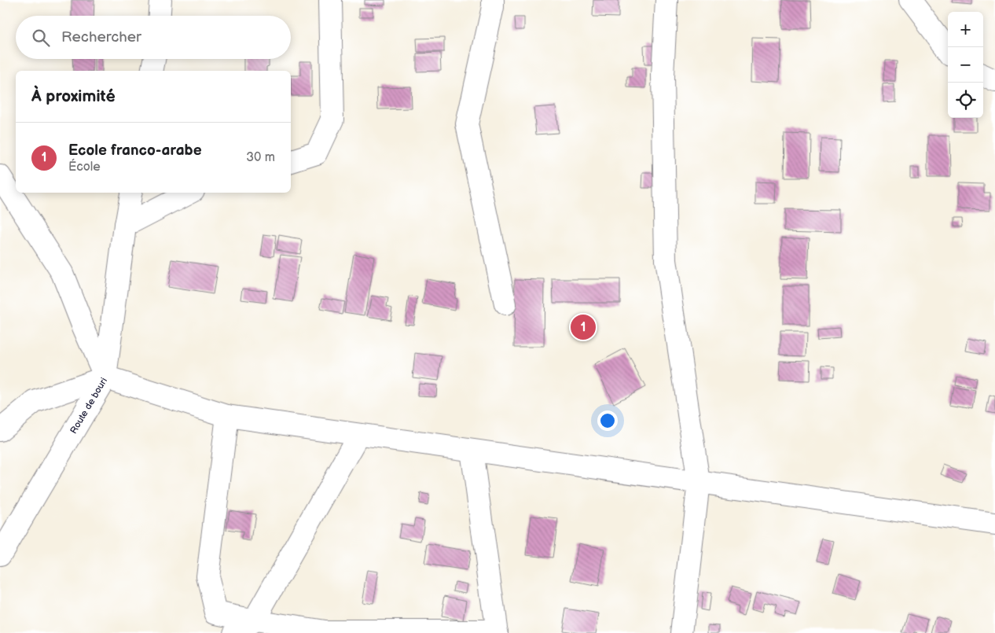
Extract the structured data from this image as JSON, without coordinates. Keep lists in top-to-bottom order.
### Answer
{
  "streets": {
    "street": ["Route de bouri"]
  },
  "page": {
    "map_buttons": ["+", "−"],
    "search": "Rechercher",
    "heading": "À proximité",
    "list": [
      {
        "mark": "1",
        "name": "Ecole franco-arabe",
        "note": "École",
        "value": "30 m"
      }
    ],
    "pins": "1"
  }
}
